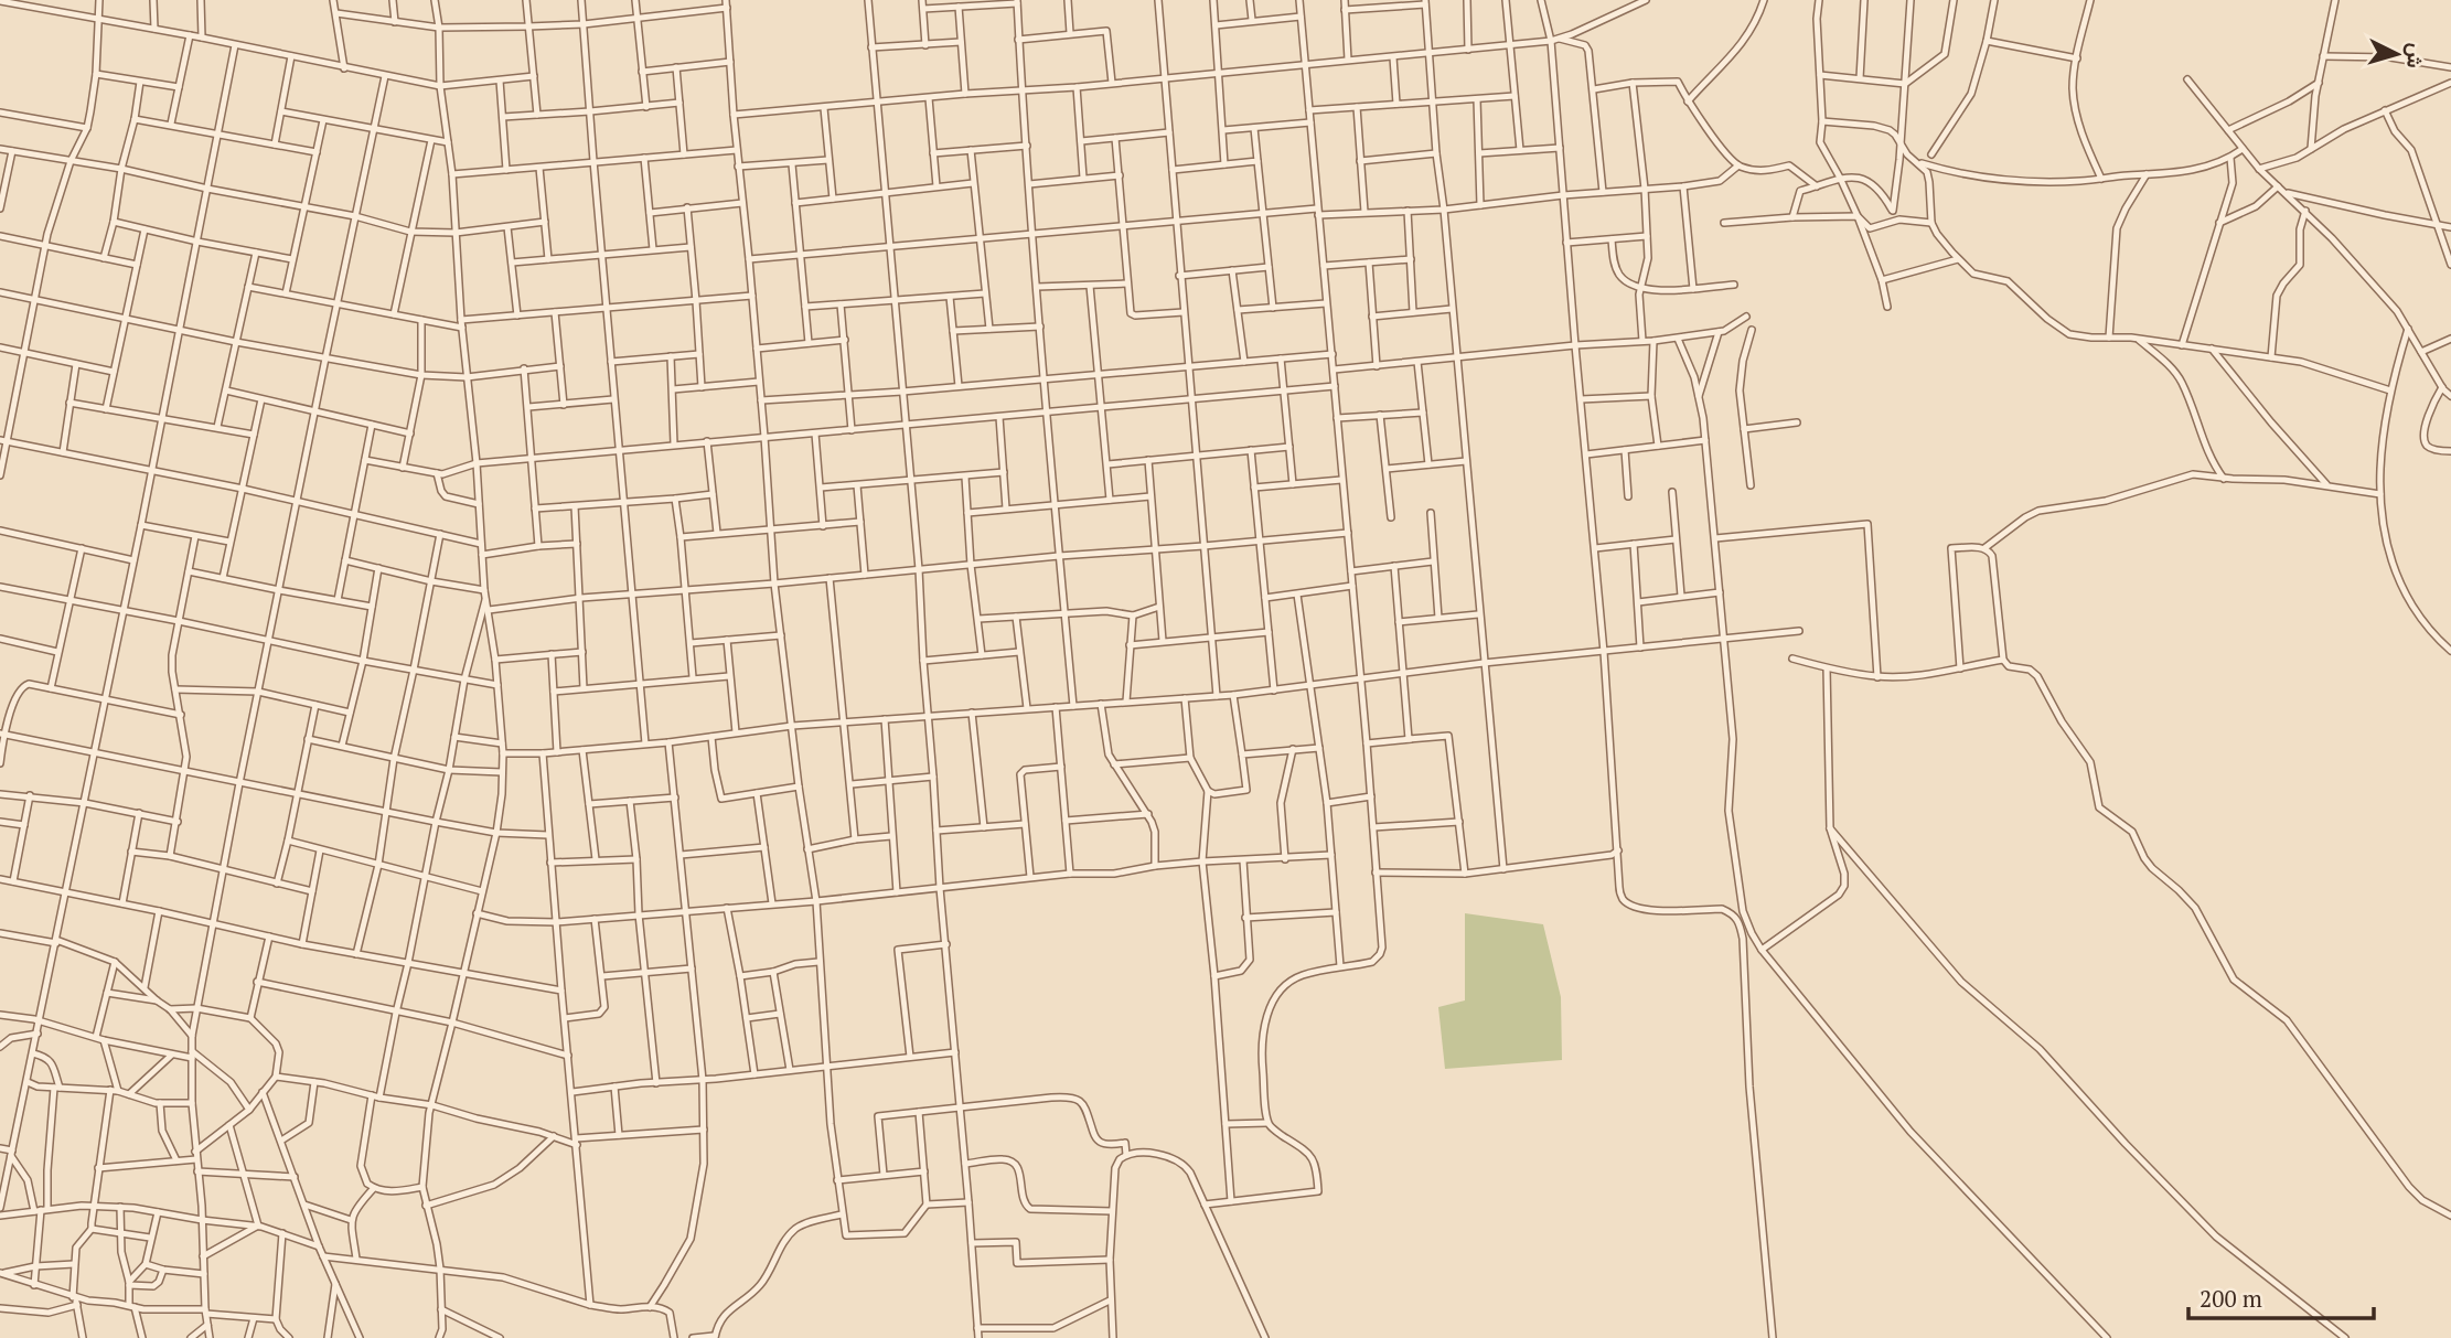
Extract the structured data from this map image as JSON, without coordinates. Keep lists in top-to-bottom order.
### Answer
{
  "scale_bar": "200 m",
  "north": "right"
}
